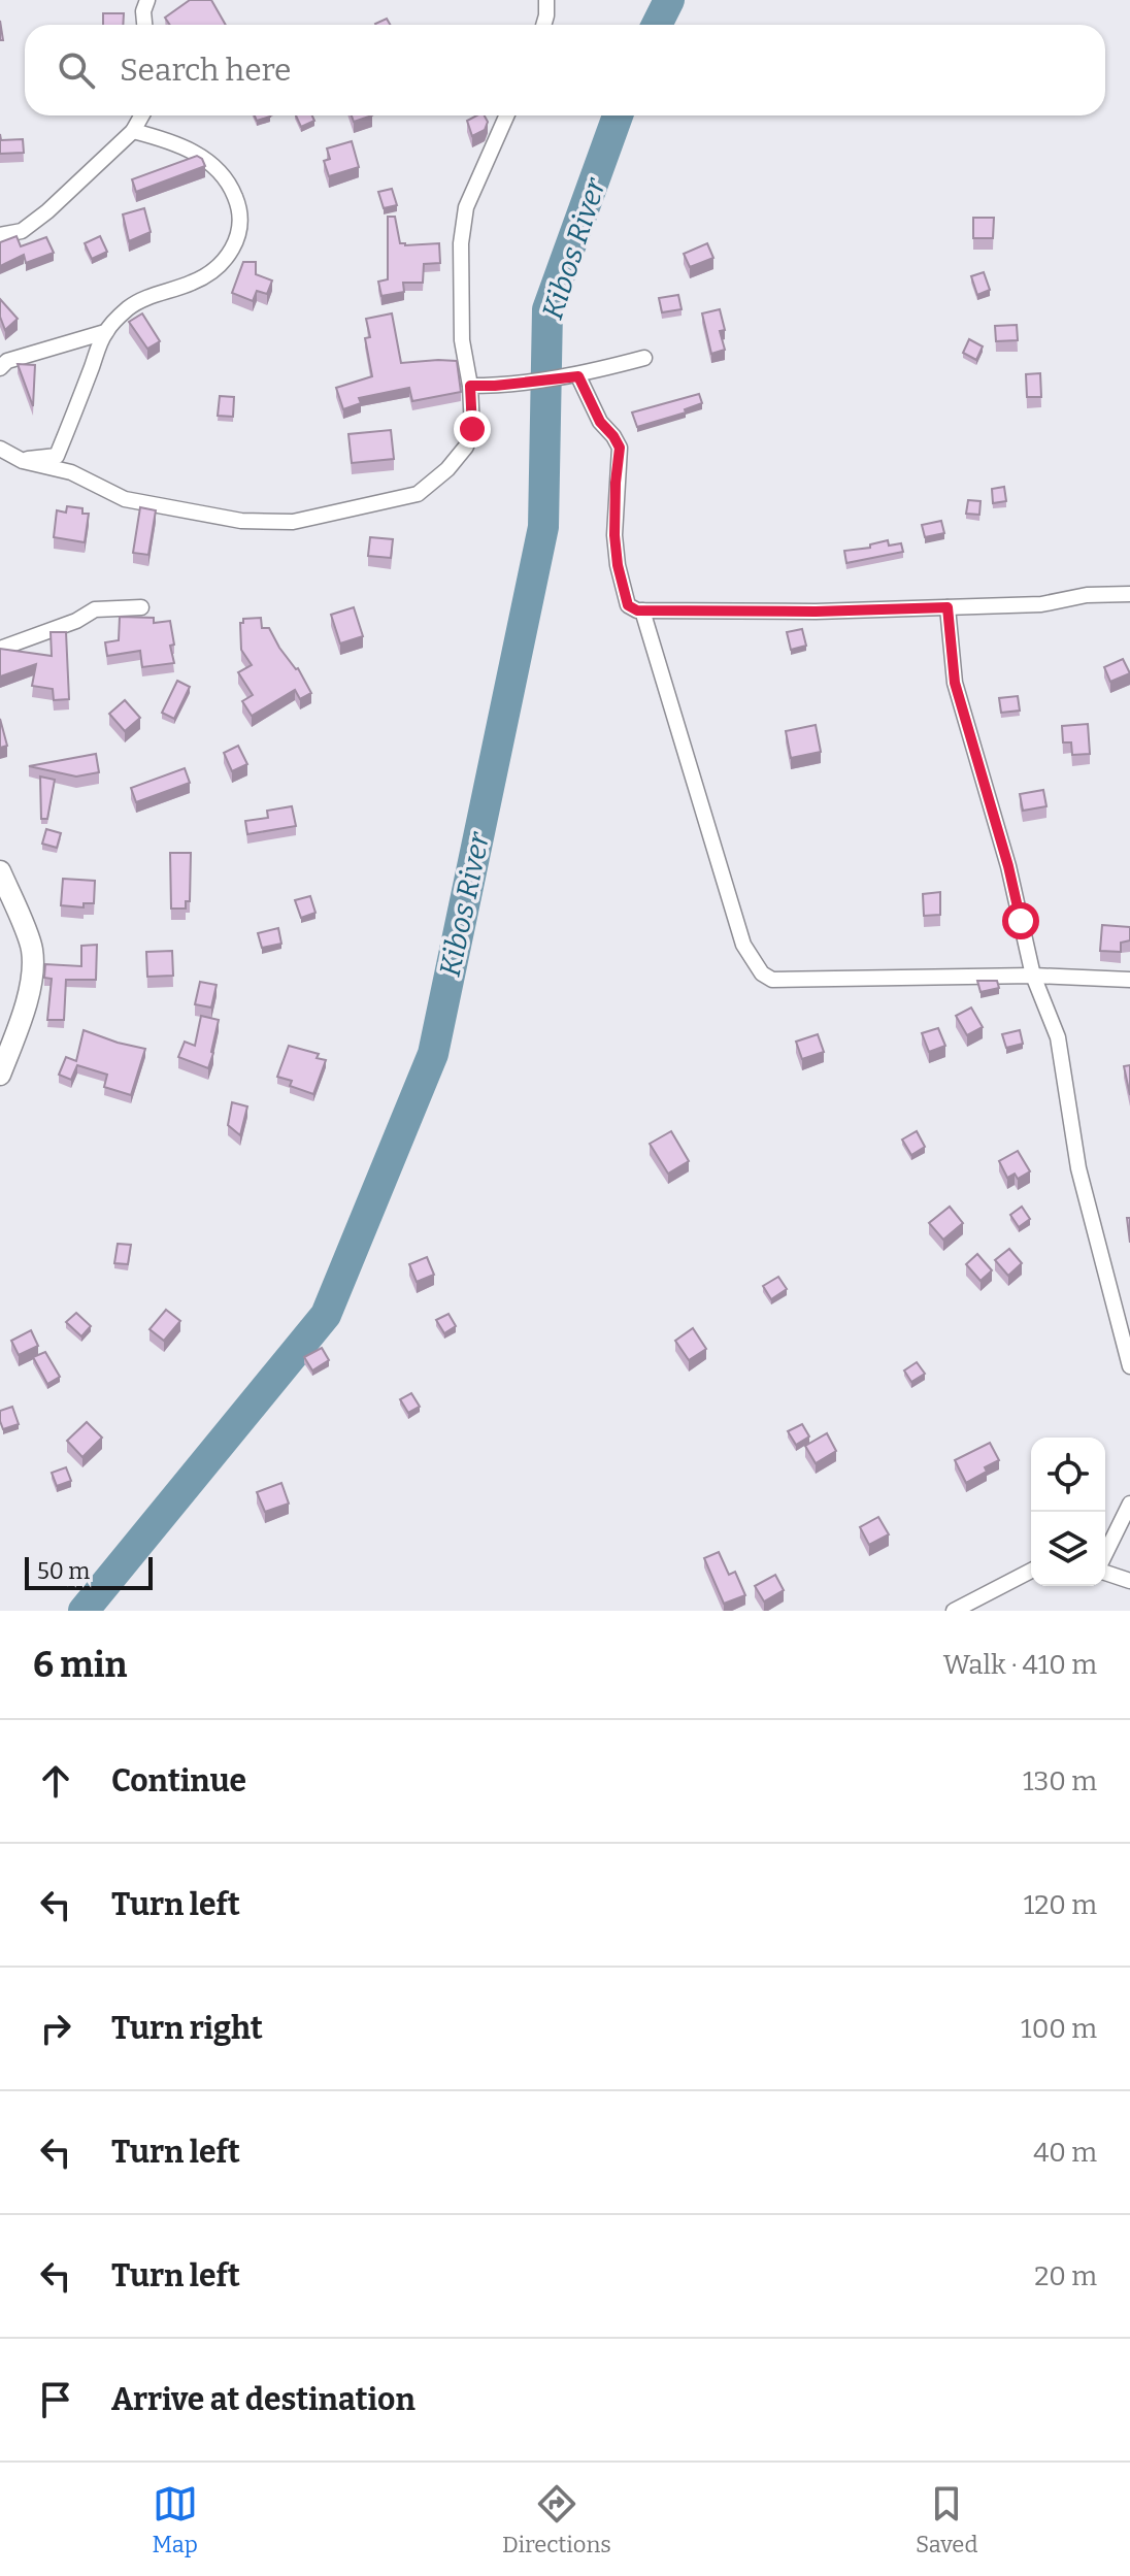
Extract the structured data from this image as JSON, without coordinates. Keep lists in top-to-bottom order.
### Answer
{
  "water": ["Kibos River"],
  "scale_bar": "50 m",
  "page": {
    "search": "Search here",
    "scale": "50 m",
    "heading": ["6 min", "Walk · 410 m"],
    "list": [
      ["Continue", "130 m"],
      ["Turn left", "120 m"],
      ["Turn right", "100 m"],
      ["Turn left", "40 m"],
      ["Turn left", "20 m"],
      "Arrive at destination"
    ],
    "nav": ["Map", "Directions", "Saved"]
  }
}
